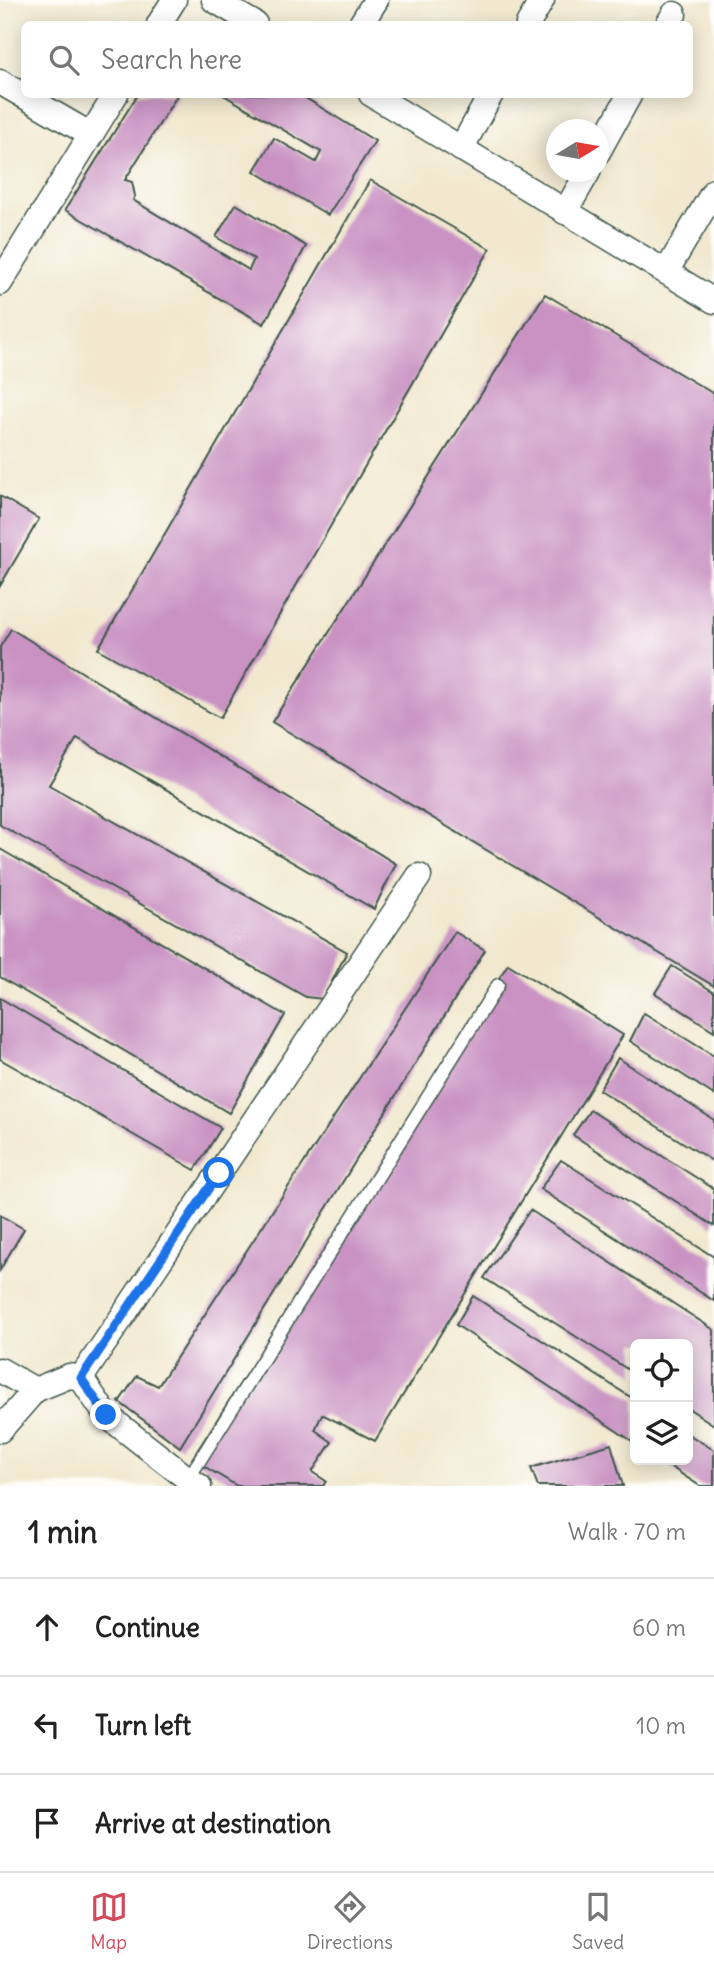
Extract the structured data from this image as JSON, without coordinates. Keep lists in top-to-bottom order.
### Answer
{
  "north": "right",
  "page": {
    "search": "Search here",
    "heading": ["1 min", "Walk · 70 m"],
    "list": [
      ["Continue", "60 m"],
      ["Turn left", "10 m"],
      "Arrive at destination"
    ],
    "nav": ["Map", "Directions", "Saved"]
  }
}
